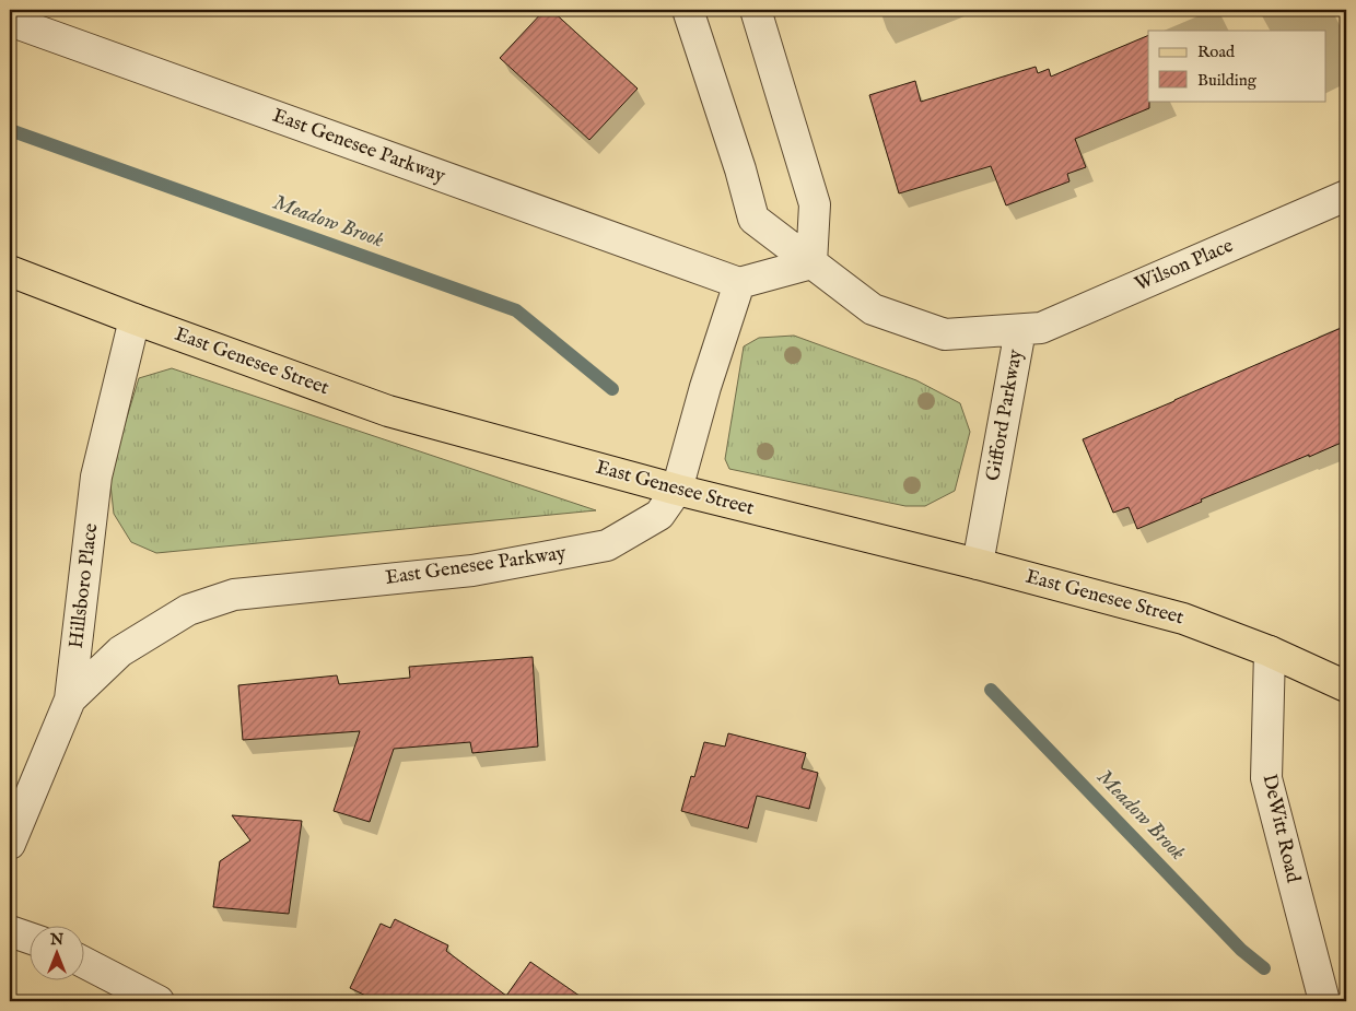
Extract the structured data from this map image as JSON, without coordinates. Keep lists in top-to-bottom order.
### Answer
{
  "streets": {
    "main road": ["East Genesee Street"],
    "street": [
      "East Genesee Parkway",
      "Wilson Place",
      "Gifford Parkway",
      "Hillsboro Place",
      "DeWitt Road"
    ]
  },
  "crossings": [
    ["East Genesee Parkway", "East Genesee Street"],
    ["East Genesee Parkway", "Hillsboro Place"],
    ["Wilson Place", "Gifford Parkway"],
    ["East Genesee Street", "Gifford Parkway"],
    ["East Genesee Street", "Hillsboro Place"],
    ["East Genesee Street", "DeWitt Road"]
  ],
  "water": ["Meadow Brook"],
  "legend": ["Road", "Building"],
  "north": "top"
}
